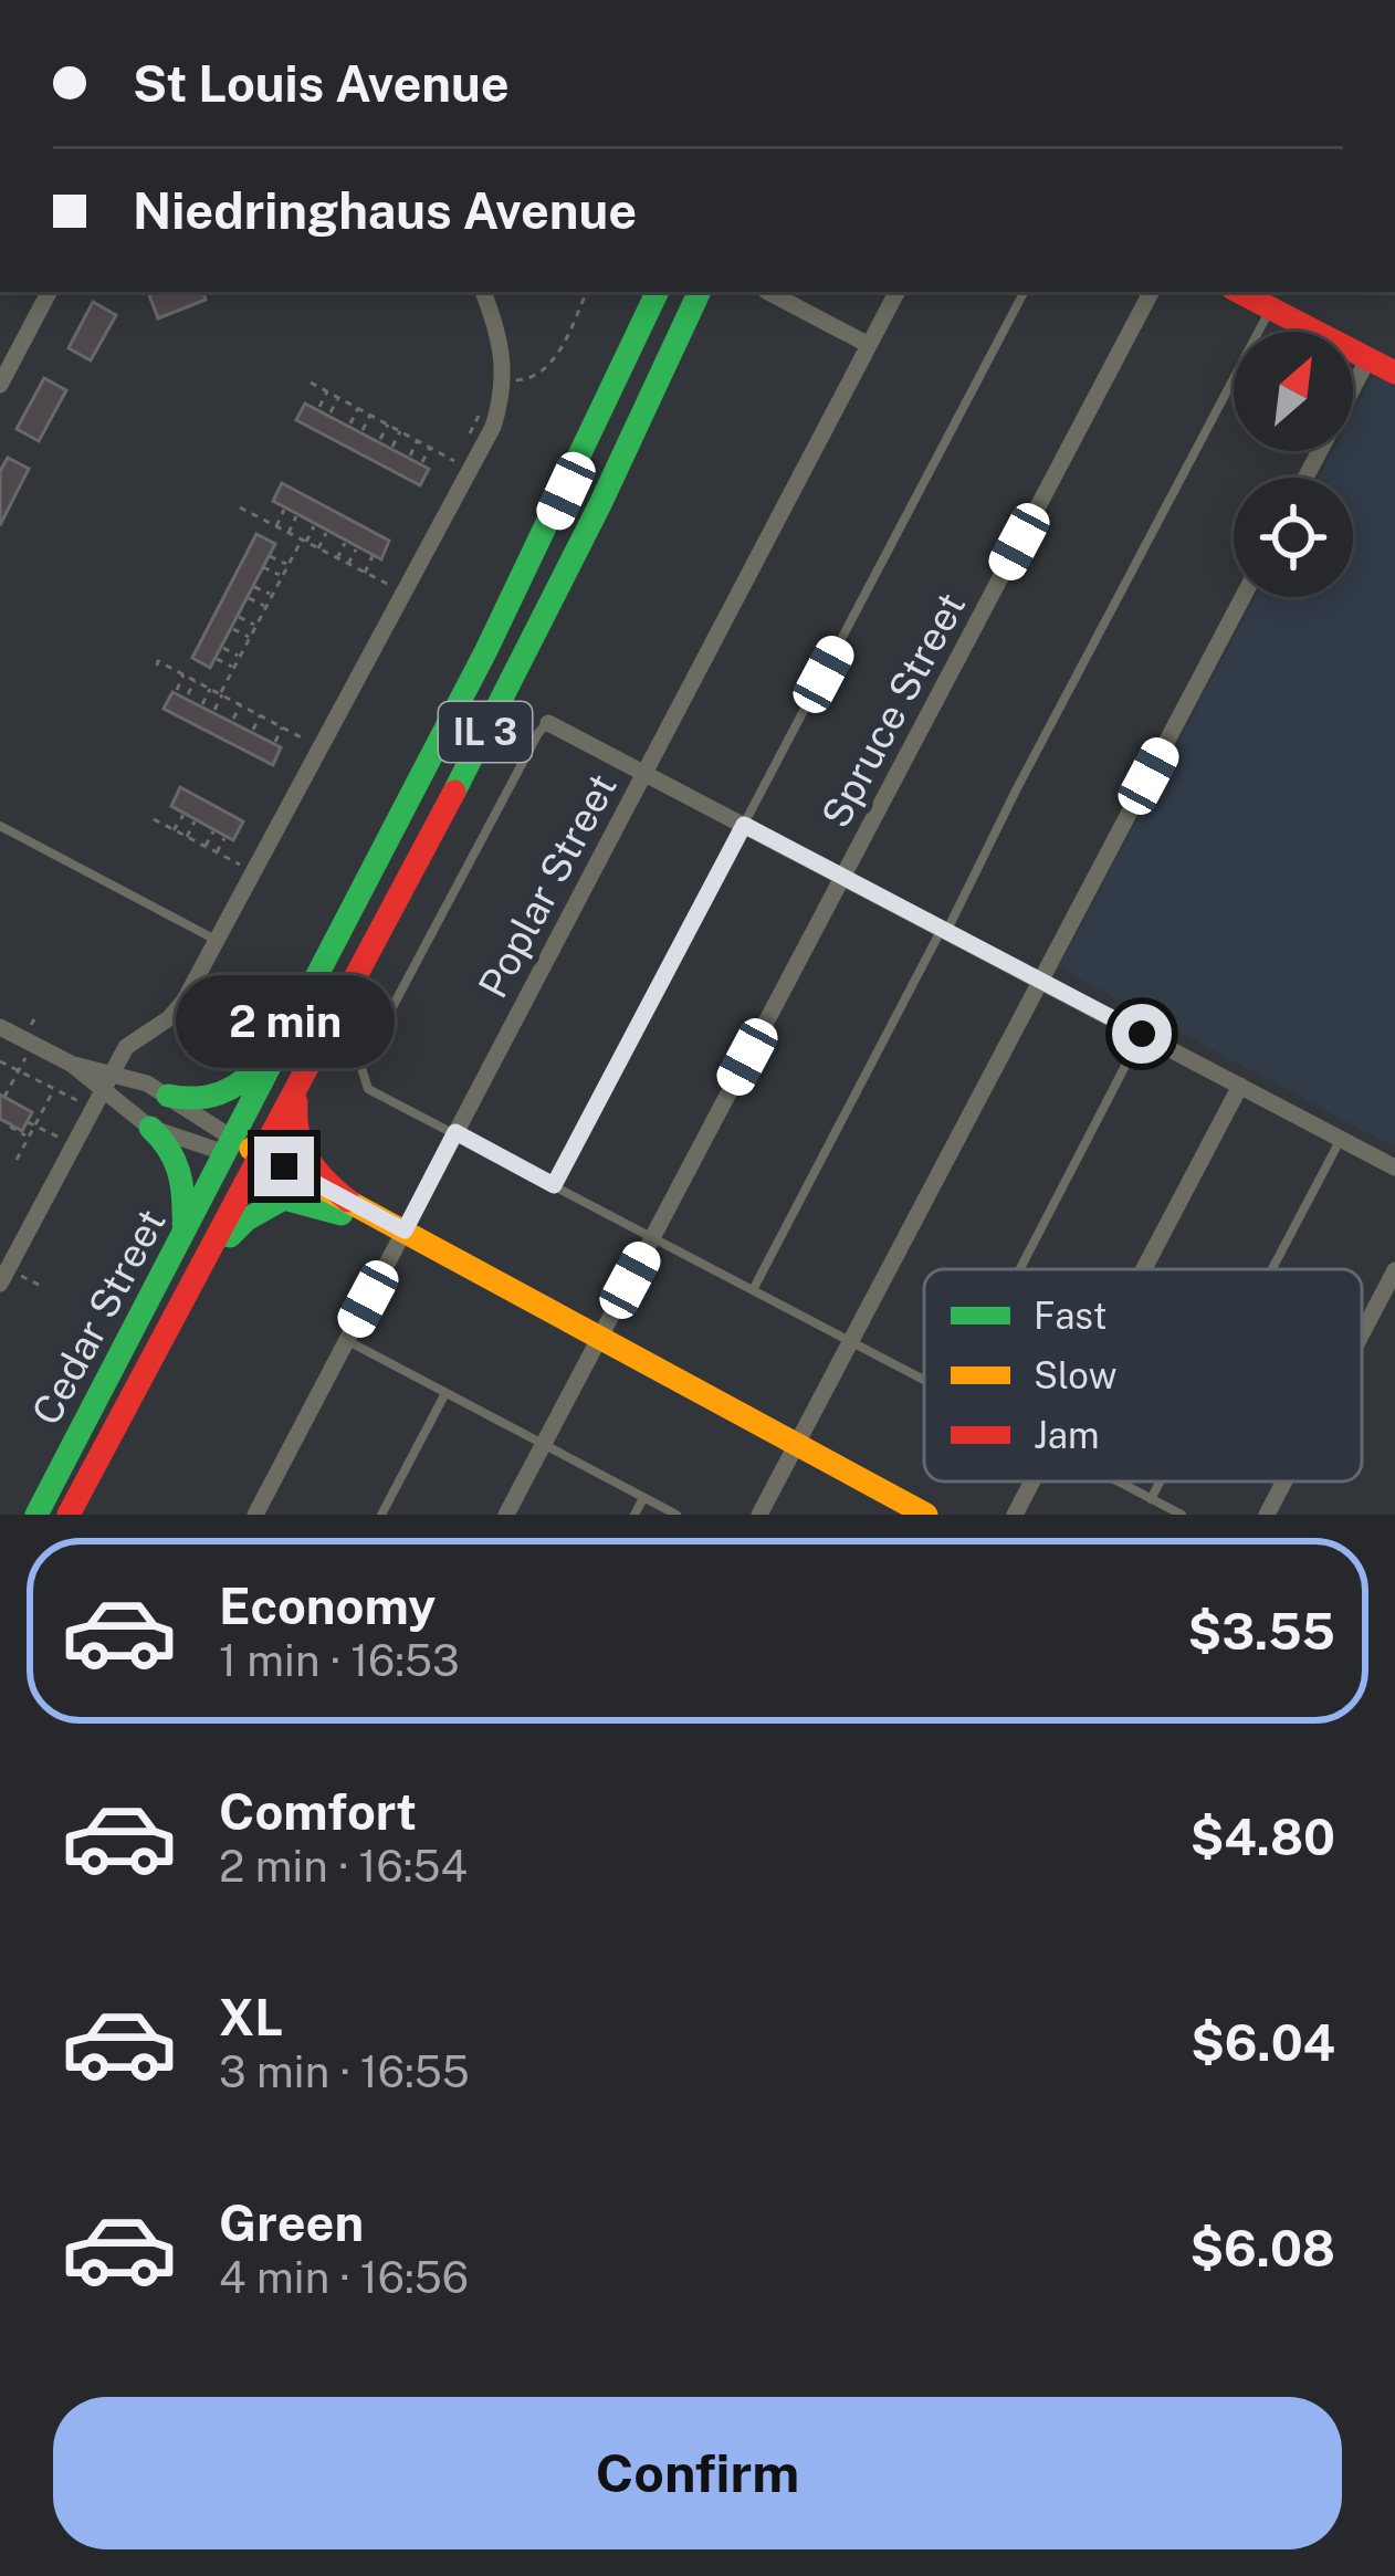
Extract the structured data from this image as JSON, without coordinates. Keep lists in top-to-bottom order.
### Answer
{
  "streets": {
    "main road": ["IL 3", "Cedar Street"],
    "street": ["Spruce Street", "Poplar Street"]
  },
  "crossings": [
    ["IL 3", "Cedar Street"]
  ],
  "legend": ["Fast", "Slow", "Jam"],
  "north": "top right",
  "page": {
    "banner": ["St Louis Avenue", "Niedringhaus Avenue"],
    "bubble": "2 min",
    "list": [
      {
        "name": "Economy",
        "note": "1 min · 16:53",
        "value": "$3.55"
      },
      {
        "name": "Comfort",
        "note": "2 min · 16:54",
        "value": "$4.80"
      },
      {
        "name": "XL",
        "note": "3 min · 16:55",
        "value": "$6.04"
      },
      {
        "name": "Green",
        "note": "4 min · 16:56",
        "value": "$6.08"
      }
    ],
    "buttons": "Confirm"
  }
}
